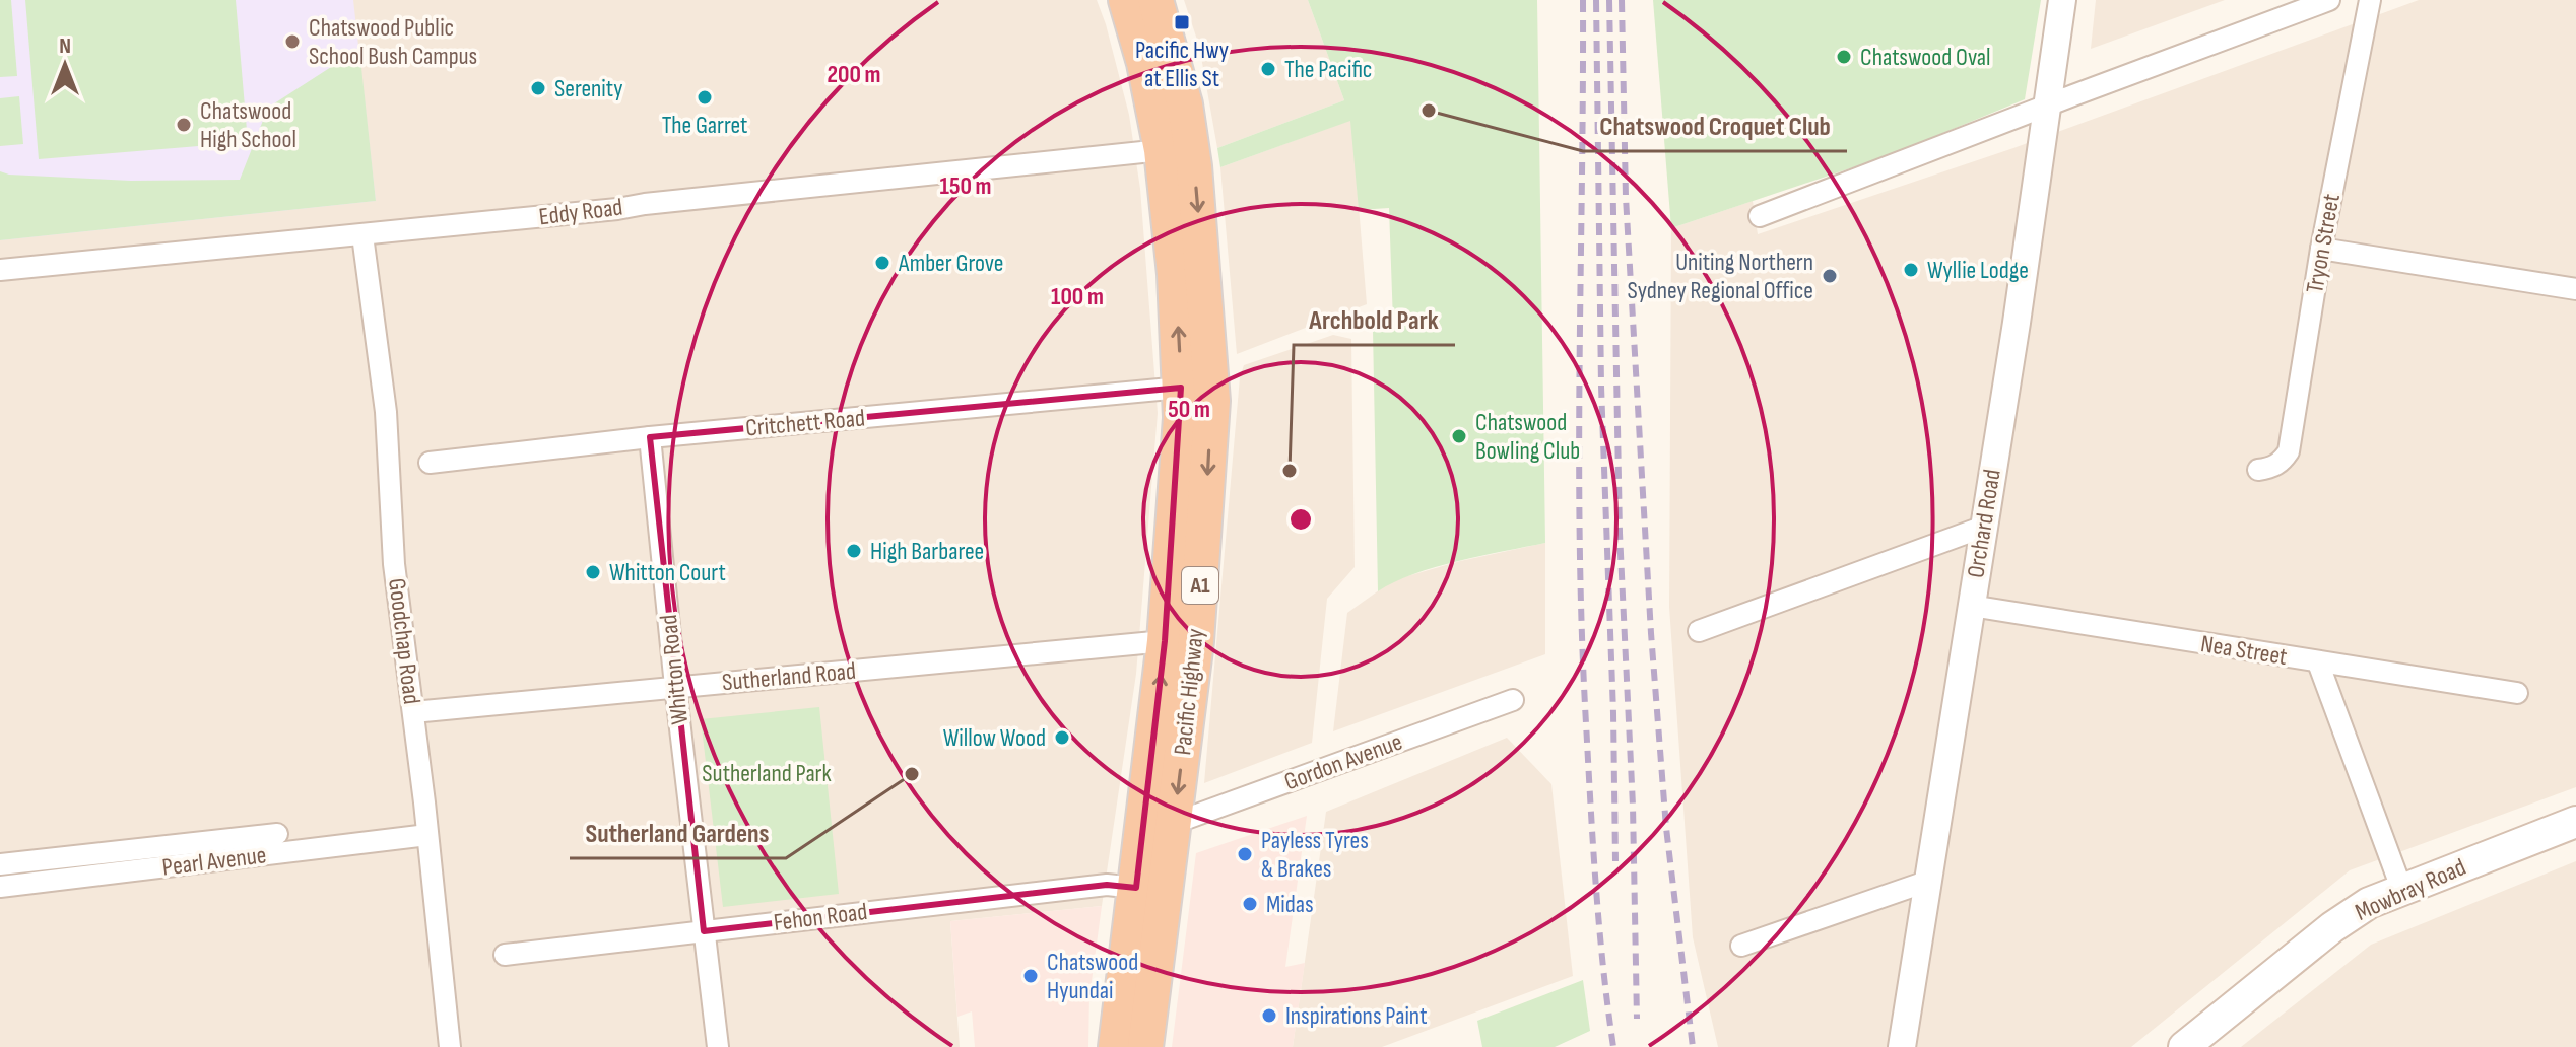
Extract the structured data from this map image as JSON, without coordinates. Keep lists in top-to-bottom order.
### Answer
{
  "streets": {
    "highway": ["A1", "Pacific Highway"],
    "main road": ["Mowbray Road"],
    "street": [
      "Eddy Road",
      "Tryon Street",
      "Critchett Road",
      "Orchard Road",
      "Goodchap Road",
      "Nea Street",
      "Whitton Road",
      "Sutherland Road",
      "Gordon Avenue",
      "Pearl Avenue",
      "Fehon Road"
    ]
  },
  "crossings": [
    ["Eddy Road", "Goodchap Road"],
    ["Eddy Road", "Pacific Highway"],
    ["Critchett Road", "Whitton Road"],
    ["Critchett Road", "Pacific Highway"],
    ["Orchard Road", "Nea Street"],
    ["Goodchap Road", "Sutherland Road"],
    ["Goodchap Road", "Pearl Avenue"],
    ["Whitton Road", "Sutherland Road"],
    ["Whitton Road", "Fehon Road"],
    ["Sutherland Road", "Pacific Highway"],
    ["Pacific Highway", "Gordon Avenue"],
    ["Pacific Highway", "Fehon Road"]
  ],
  "parks": ["Sutherland Park"],
  "places": {
    "transit": ["Pacific Hwy at Ellis St"],
    "other": [
      "Chatswood Public School Bush Campus",
      "Chatswood Oval",
      "The Pacific",
      "Serenity",
      "The Garret",
      "Chatswood Croquet Club",
      "Chatswood High School",
      "Amber Grove",
      "Wyllie Lodge",
      "Uniting Northern Sydney Regional Office",
      "Chatswood Bowling Club",
      "Archbold Park",
      "High Barbaree",
      "Whitton Court",
      "Willow Wood",
      "Sutherland Gardens",
      "Payless Tyres & Brakes",
      "Midas",
      "Chatswood Hyundai",
      "Inspirations Paint"
    ]
  },
  "north": "top",
  "rings": [
    "200 m",
    "150 m",
    "100 m",
    "50 m"
  ]
}
